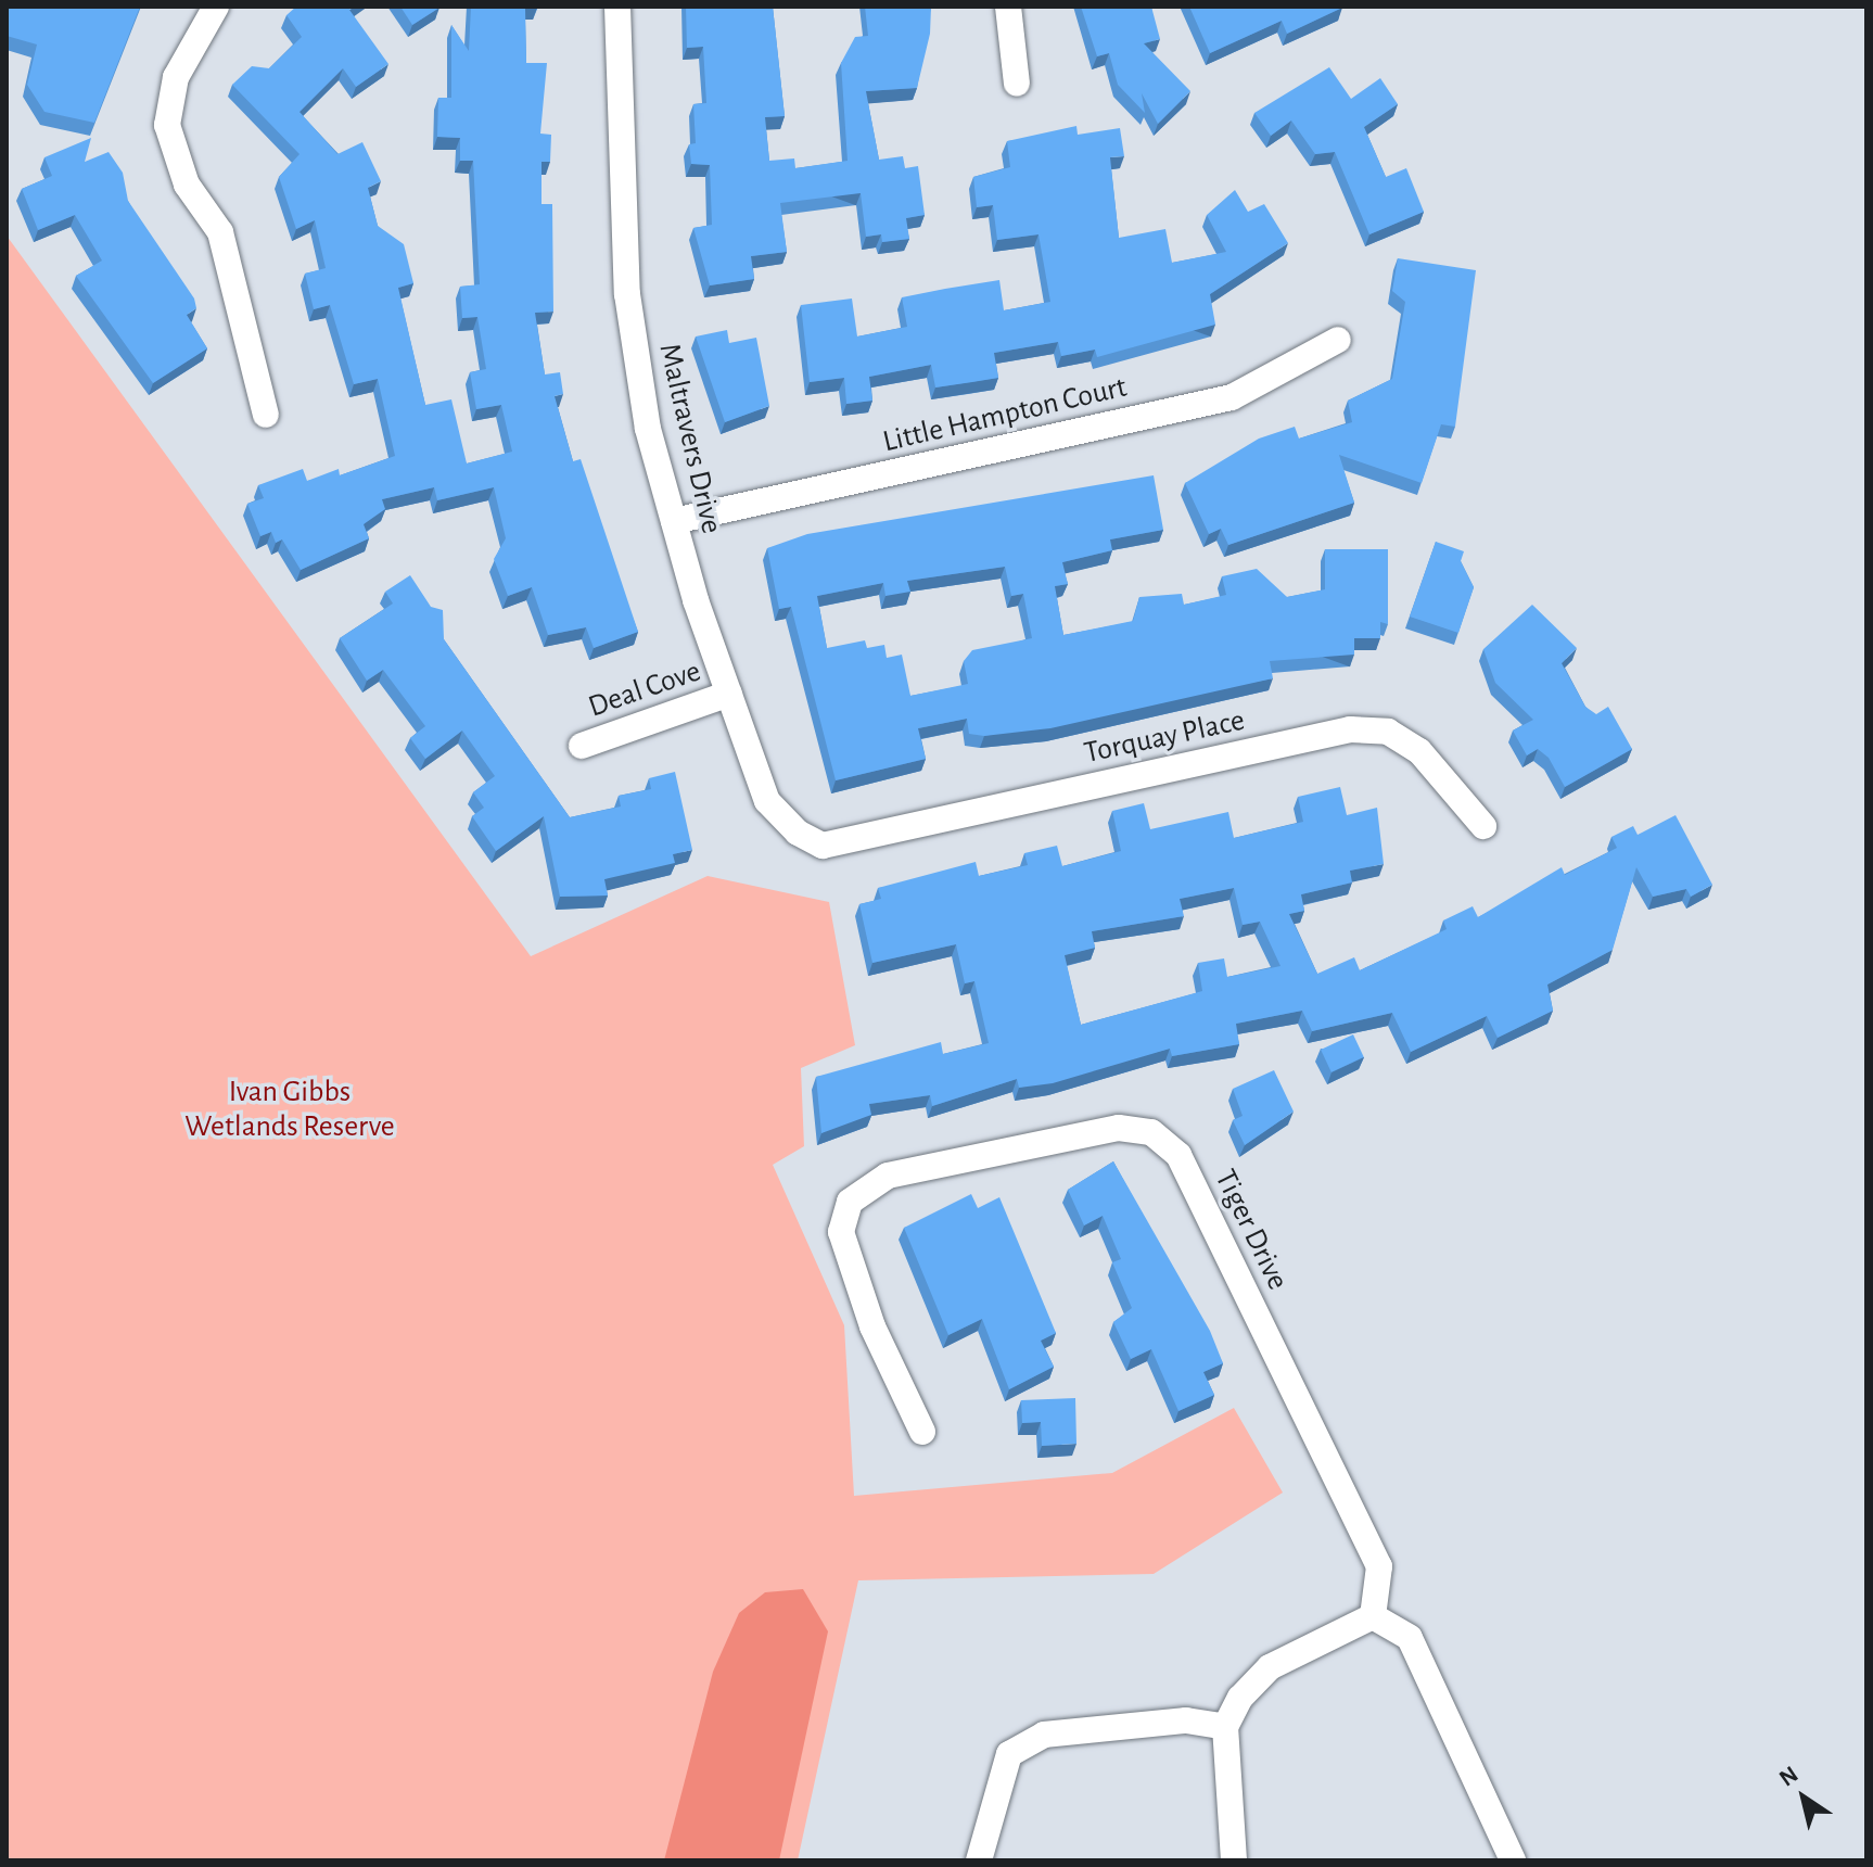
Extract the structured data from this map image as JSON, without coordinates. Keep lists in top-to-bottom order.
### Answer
{
  "streets": {
    "street": [
      "Little Hampton Court",
      "Maltravers Drive",
      "Deal Cove",
      "Torquay Place",
      "Tiger Drive"
    ]
  },
  "crossings": [
    ["Little Hampton Court", "Maltravers Drive"],
    ["Maltravers Drive", "Deal Cove"],
    ["Maltravers Drive", "Torquay Place"]
  ],
  "parks": ["Ivan Gibbs Wetlands Reserve"],
  "north": "top left"
}
